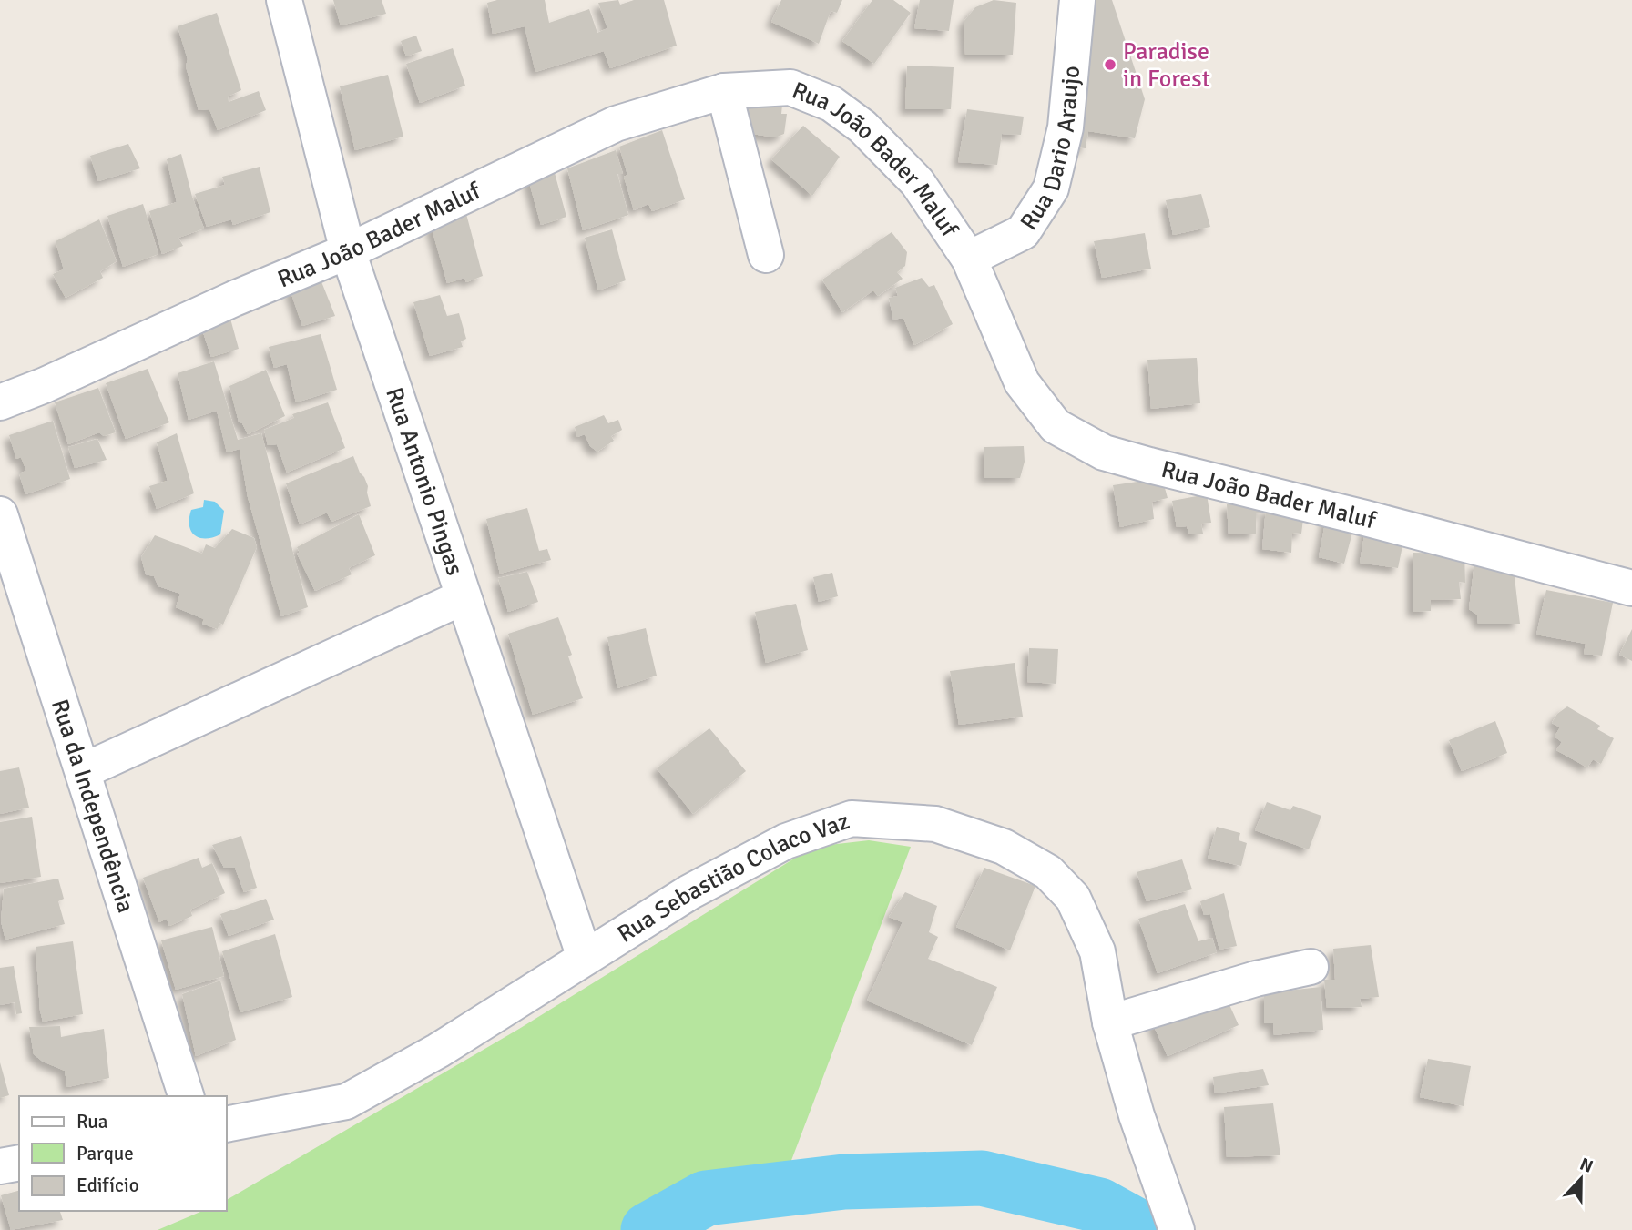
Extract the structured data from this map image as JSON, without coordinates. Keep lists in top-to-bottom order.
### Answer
{
  "streets": {
    "street": [
      "Rua Dario Araujo",
      "Rua João Bader Maluf",
      "Rua Antonio Pingas",
      "Rua da Independência",
      "Rua Sebastião Colaco Vaz"
    ]
  },
  "crossings": [
    ["Rua Dario Araujo", "Rua João Bader Maluf"],
    ["Rua João Bader Maluf", "Rua Antonio Pingas"],
    ["Rua Antonio Pingas", "Rua Sebastião Colaco Vaz"]
  ],
  "places": ["Paradise in Forest"],
  "legend": ["Rua", "Parque", "Edifício"],
  "north": "top"
}
